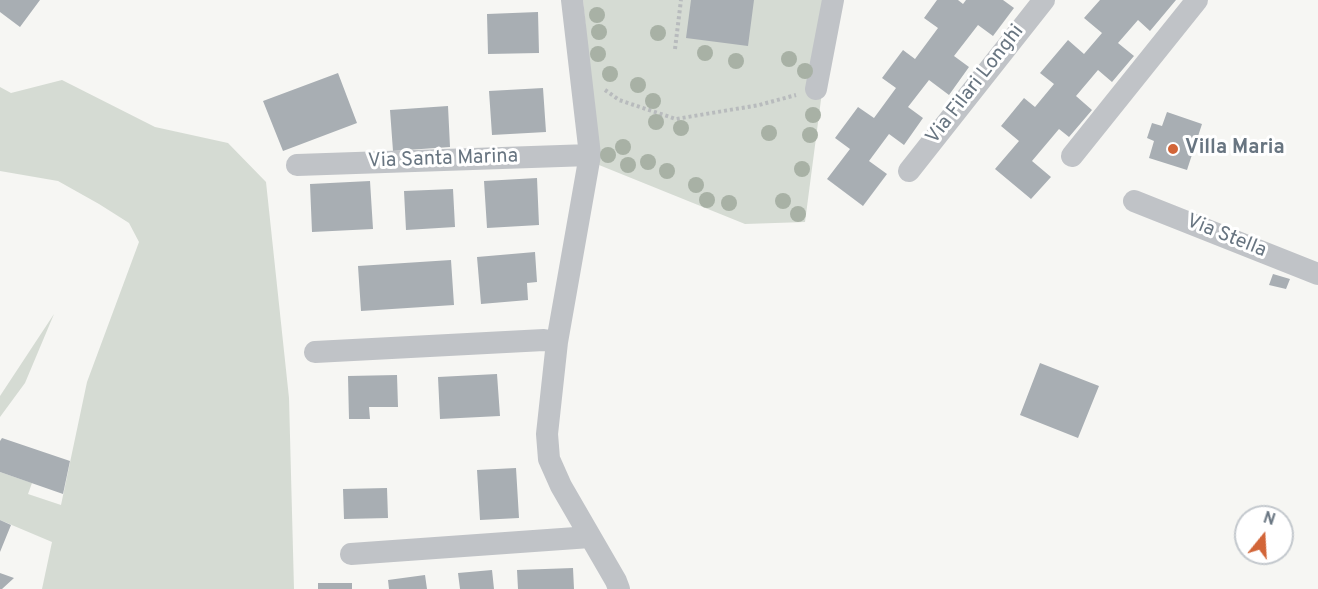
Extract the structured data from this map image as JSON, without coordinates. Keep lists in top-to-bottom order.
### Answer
{
  "streets": {
    "street": ["Via Filari Longhi", "Via Santa Marina", "Via Stella"]
  },
  "places": ["Villa Maria"],
  "north": "top"
}
